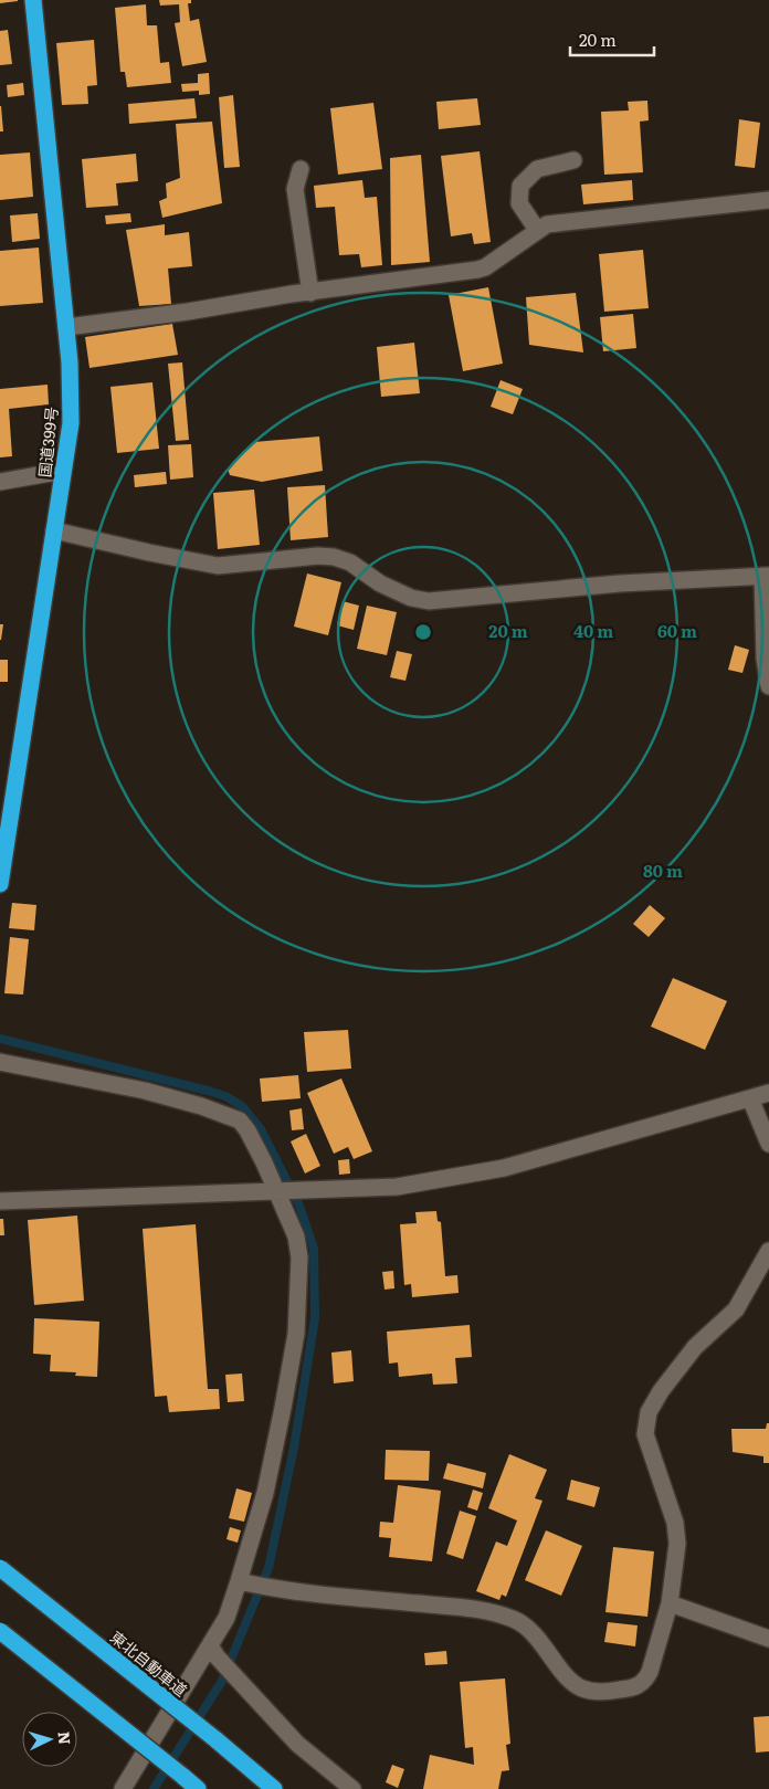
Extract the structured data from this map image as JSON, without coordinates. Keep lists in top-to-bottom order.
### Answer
{
  "streets": {
    "highway": ["国道399号", "東北自動車道"]
  },
  "scale_bar": "20 m",
  "north": "right",
  "rings": [
    "20 m",
    "40 m",
    "60 m",
    "80 m"
  ]
}
